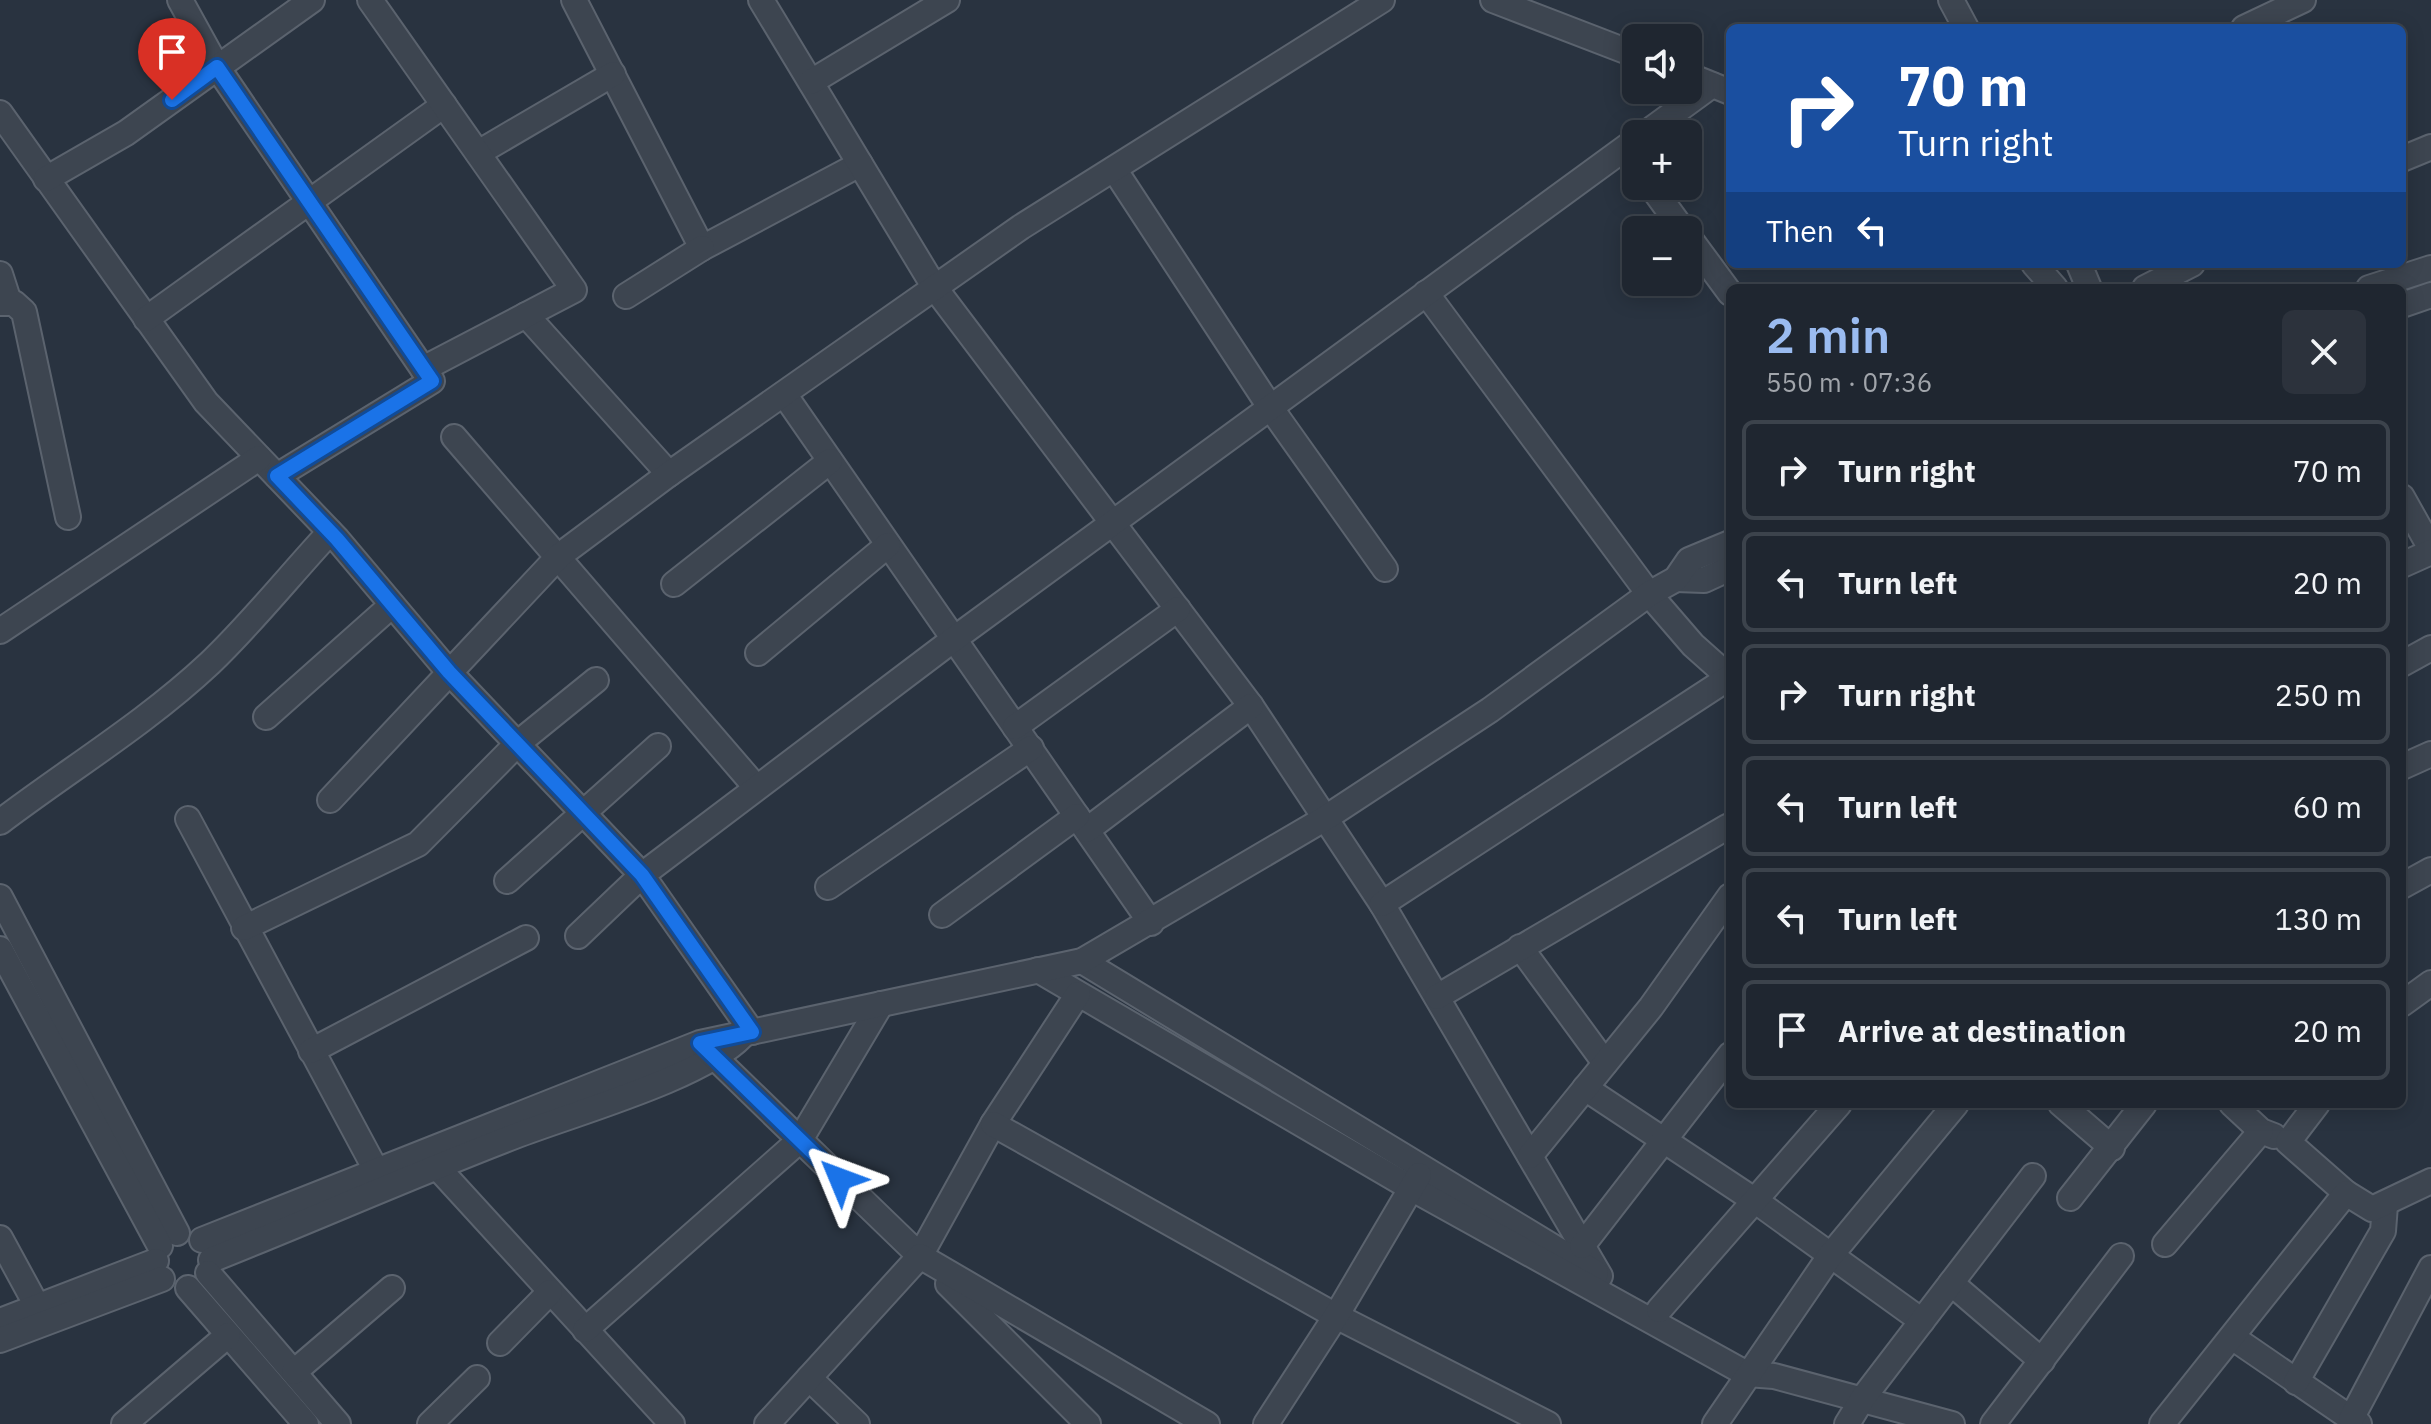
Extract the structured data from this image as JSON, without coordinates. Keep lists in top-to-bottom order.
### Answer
{
  "page": {
    "map_buttons": ["+", "−"],
    "turn": ["70 m", "Turn right"],
    "then": "Then",
    "heading": ["2 min", "550 m · 07:36"],
    "list": [
      {
        "name": "Turn right",
        "value": "70 m"
      },
      {
        "name": "Turn left",
        "value": "20 m"
      },
      {
        "name": "Turn right",
        "value": "250 m"
      },
      {
        "name": "Turn left",
        "value": "60 m"
      },
      {
        "name": "Turn left",
        "value": "130 m"
      },
      {
        "name": "Arrive at destination",
        "value": "20 m"
      }
    ]
  }
}
